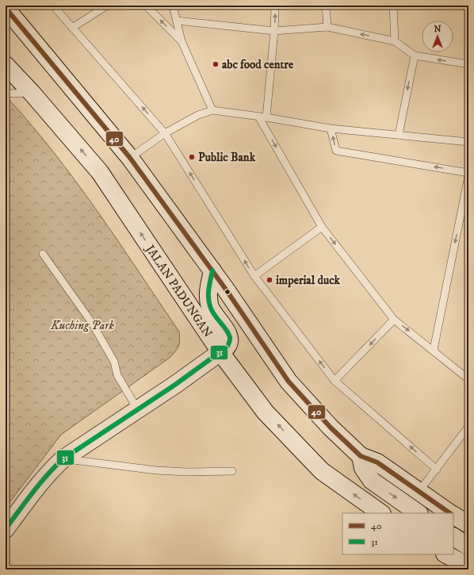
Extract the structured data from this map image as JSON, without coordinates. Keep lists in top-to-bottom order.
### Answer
{
  "streets": {
    "main road": ["JALAN PADUNGAN"]
  },
  "parks": ["Kuching Park"],
  "places": ["abc food centre", "Public Bank", "imperial duck"],
  "lines": ["transit line 40", "transit line 31"],
  "legend": ["40", "31"],
  "north": "top"
}
